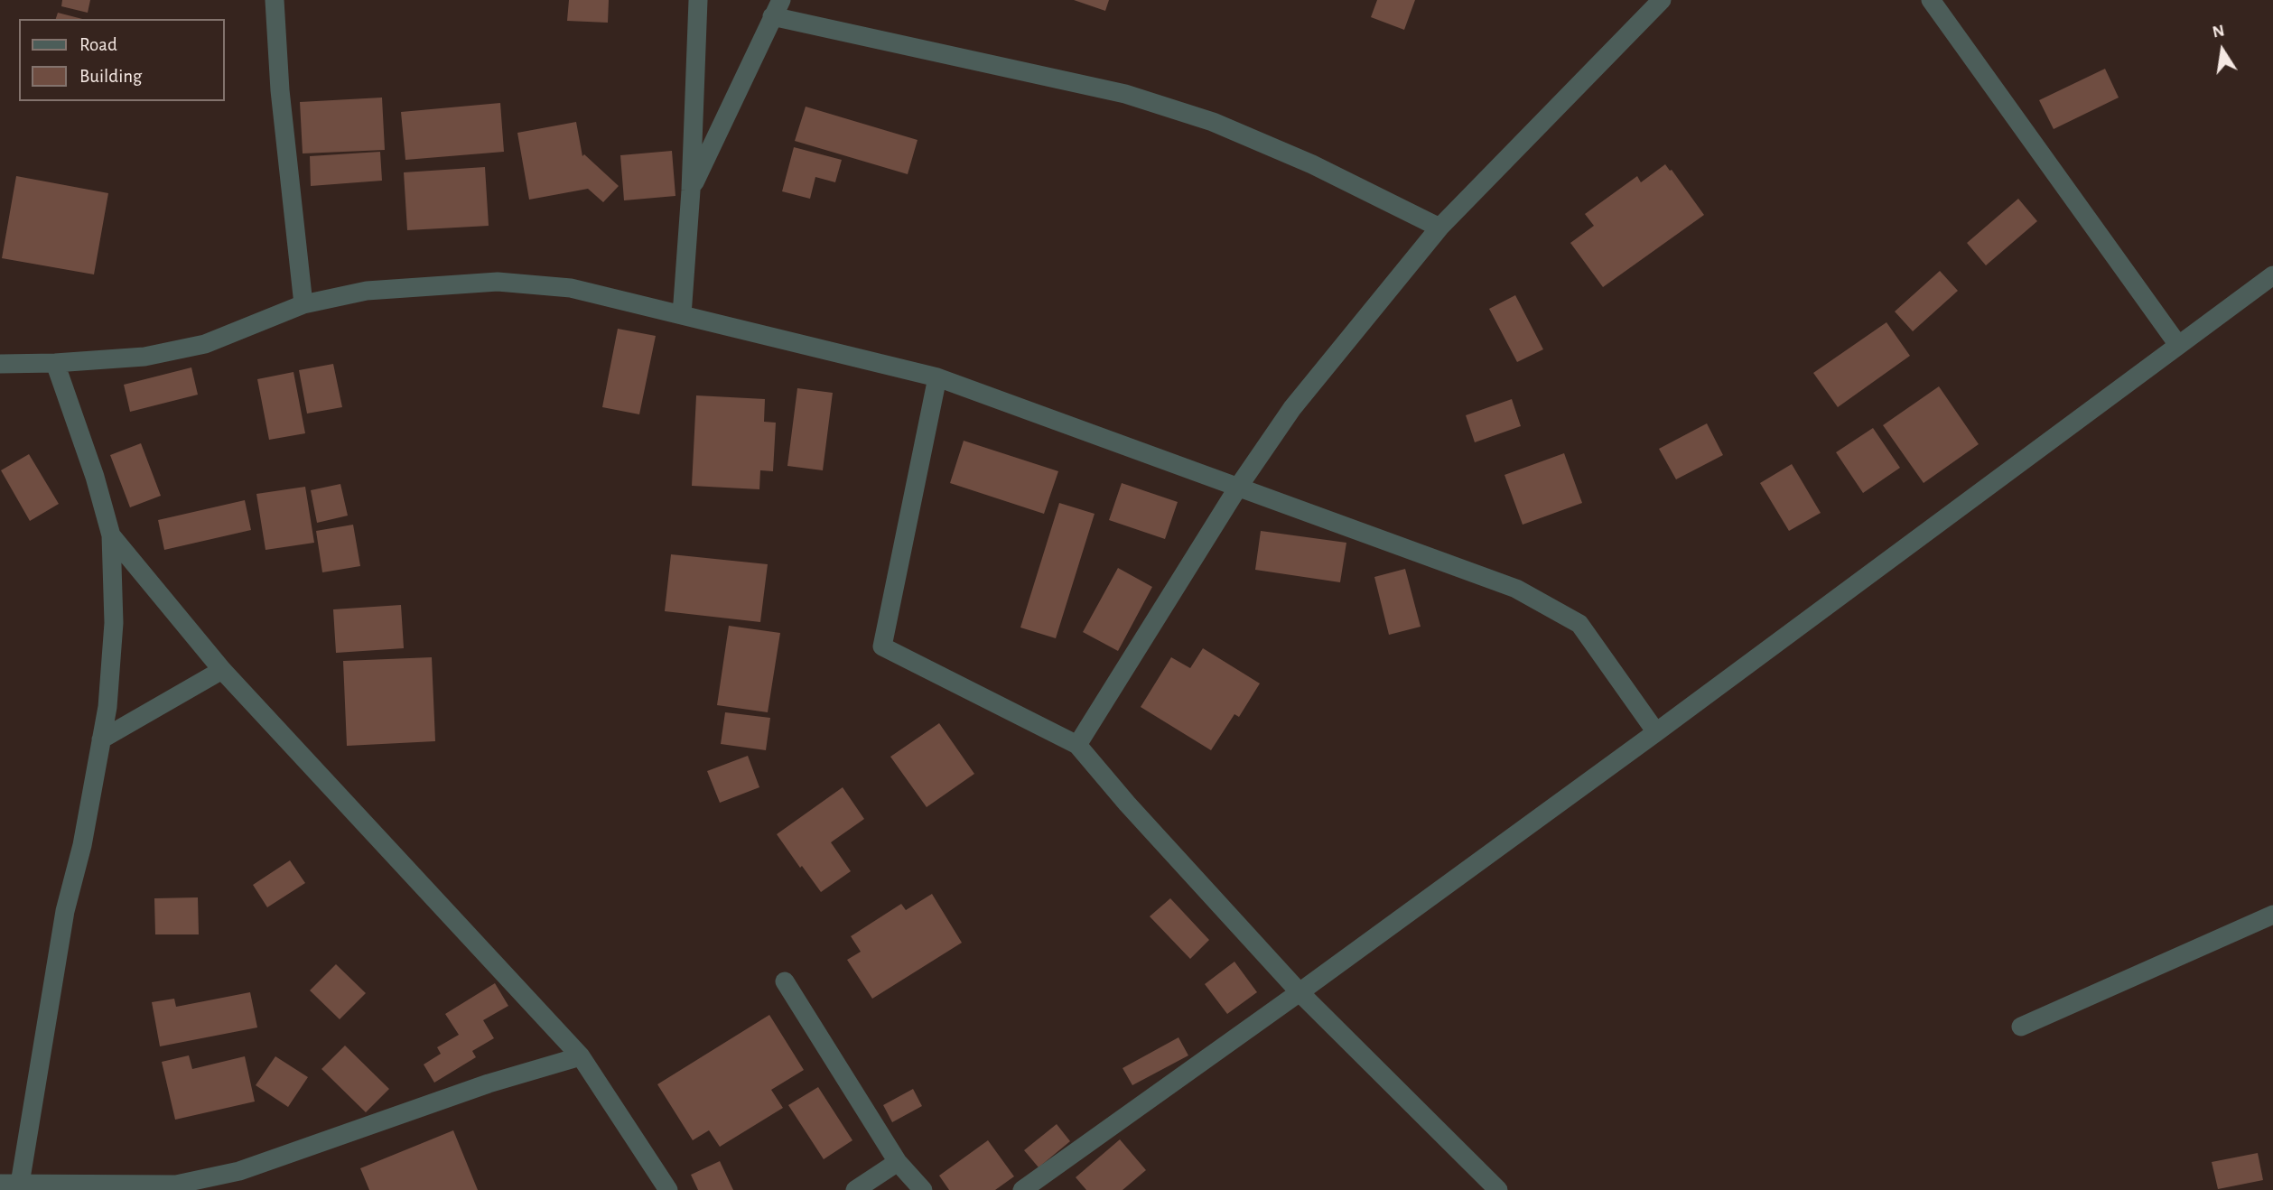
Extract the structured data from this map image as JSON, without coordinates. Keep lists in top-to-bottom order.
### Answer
{
  "legend": ["Road", "Building"],
  "north": "top"
}
